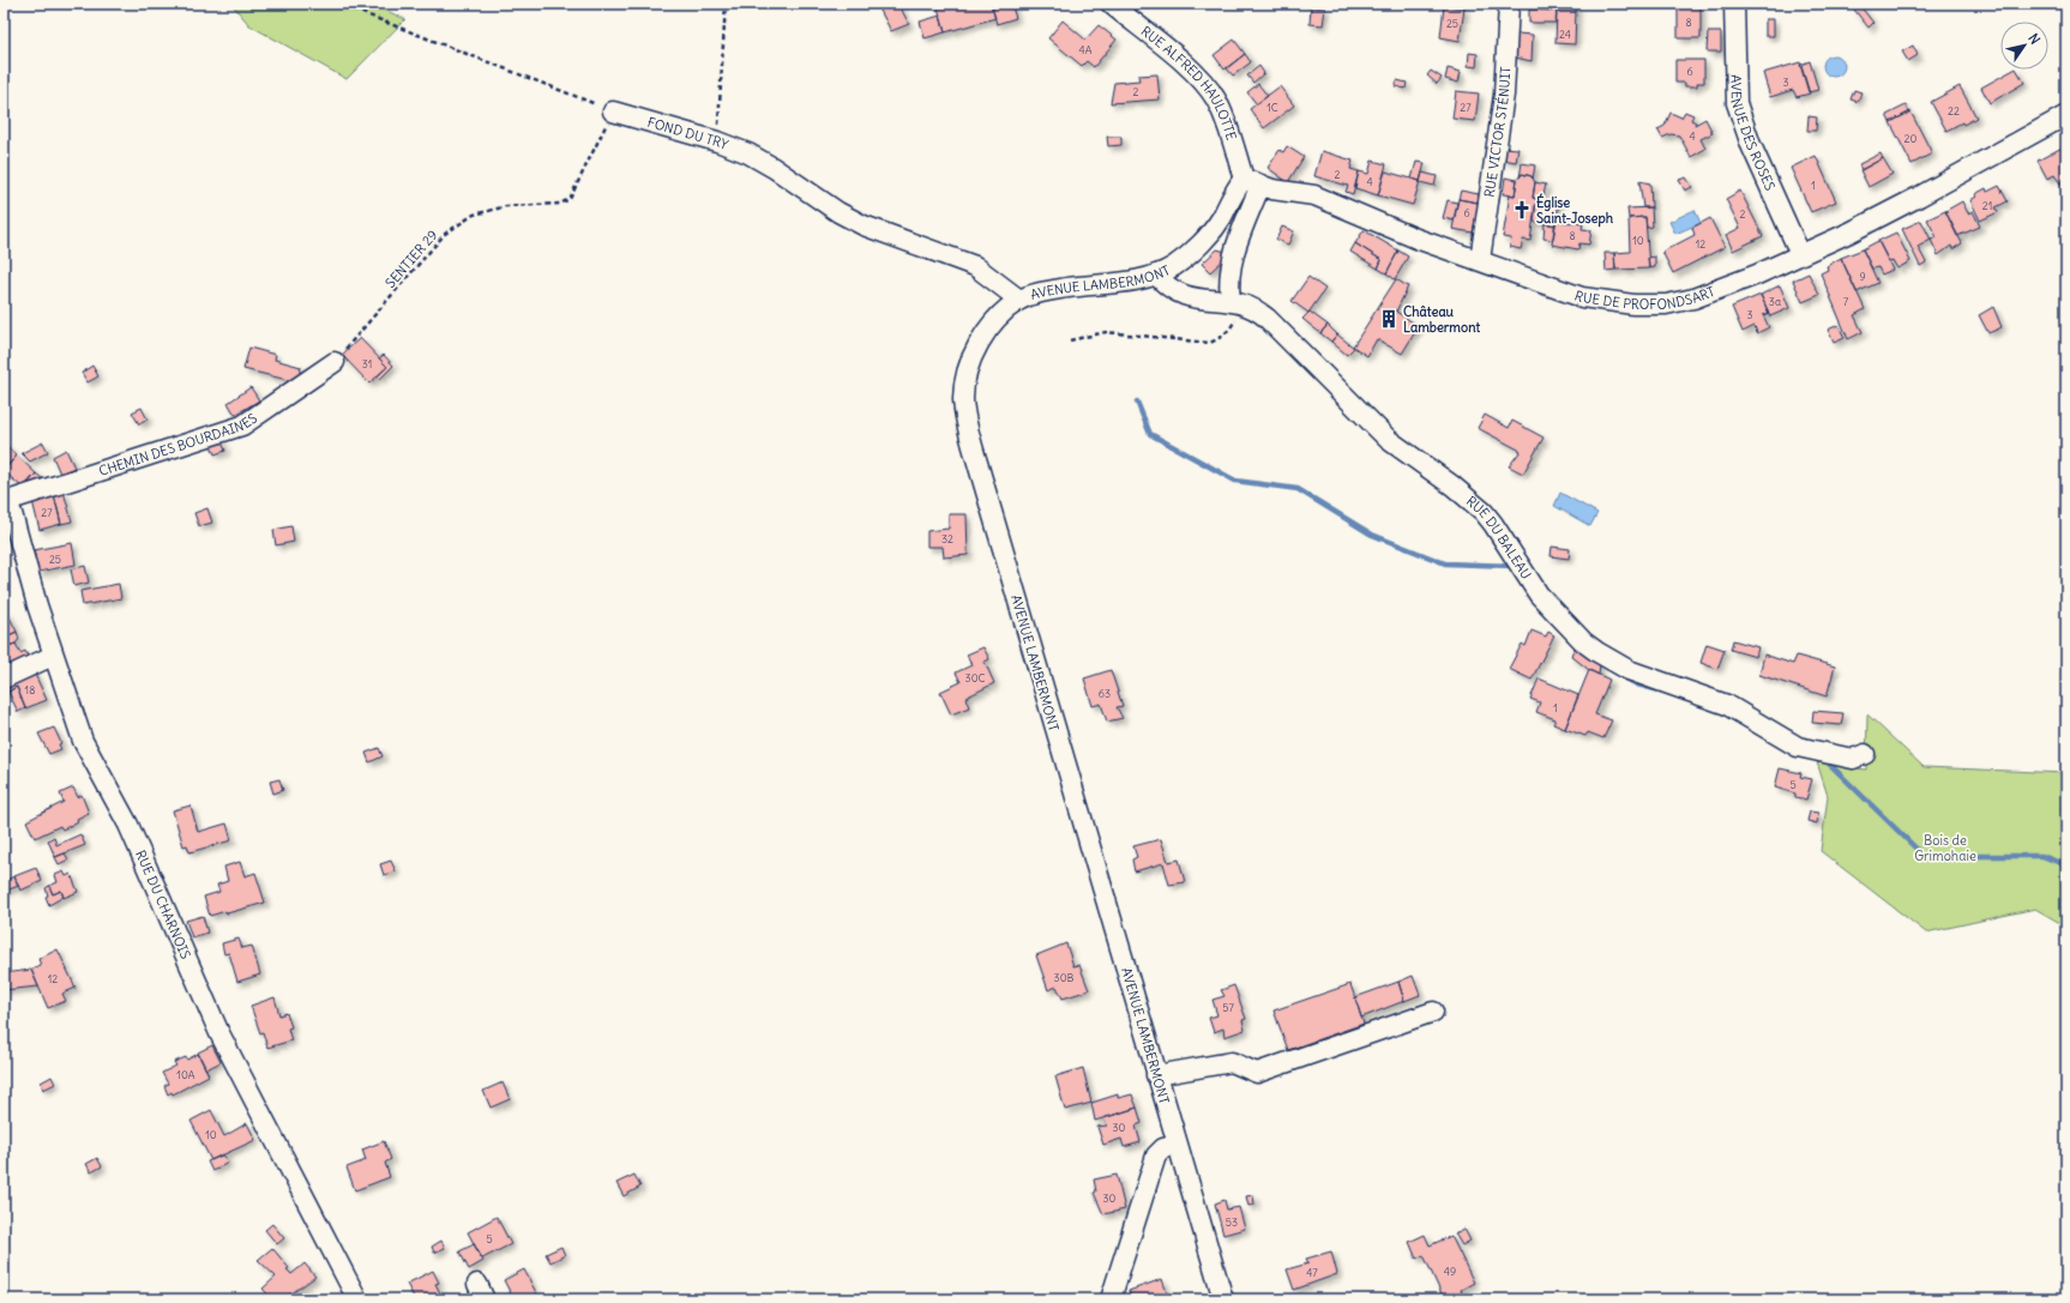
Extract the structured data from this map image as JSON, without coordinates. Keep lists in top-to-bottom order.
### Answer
{
  "streets": {
    "street": [
      "RUE ALFRED HAULOTTE",
      "RUE VICTOR STÉNUIT",
      "AVENUE DES ROSES",
      "FOND DU TRY",
      "AVENUE LAMBERMONT",
      "RUE DE PROFONDSART",
      "CHEMIN DES BOURDAINES",
      "RUE DU BALEAU",
      "RUE DU CHARNOIS"
    ],
    "path": ["SENTIER 29"]
  },
  "crossings": [
    ["RUE ALFRED HAULOTTE", "AVENUE LAMBERMONT"],
    ["RUE ALFRED HAULOTTE", "RUE DE PROFONDSART"],
    ["RUE VICTOR STÉNUIT", "RUE DE PROFONDSART"],
    ["AVENUE DES ROSES", "RUE DE PROFONDSART"],
    ["FOND DU TRY", "SENTIER 29"],
    ["FOND DU TRY", "AVENUE LAMBERMONT"],
    ["SENTIER 29", "CHEMIN DES BOURDAINES"],
    ["AVENUE LAMBERMONT", "RUE DE PROFONDSART"],
    ["AVENUE LAMBERMONT", "RUE DU BALEAU"],
    ["CHEMIN DES BOURDAINES", "RUE DU CHARNOIS"]
  ],
  "parks": ["Bois de Grimohaie"],
  "places": {
    "church": ["Église Saint-Joseph"],
    "building": ["Château Lambermont"]
  },
  "house_numbers": [
    "8",
    "25",
    "24",
    "4A",
    "6",
    "3",
    "2",
    "1C",
    "27",
    "22",
    "4",
    "20",
    "2",
    "4",
    "1",
    "21",
    "6",
    "2",
    "8",
    "10",
    "12",
    "9",
    "3a",
    "7",
    "3",
    "31",
    "27",
    "32",
    "25",
    "30C",
    "18",
    "63",
    "1",
    "5",
    "30B",
    "12",
    "57",
    "10A",
    "30",
    "10",
    "30",
    "53",
    "5",
    "49",
    "47"
  ],
  "north": "top right"
}
